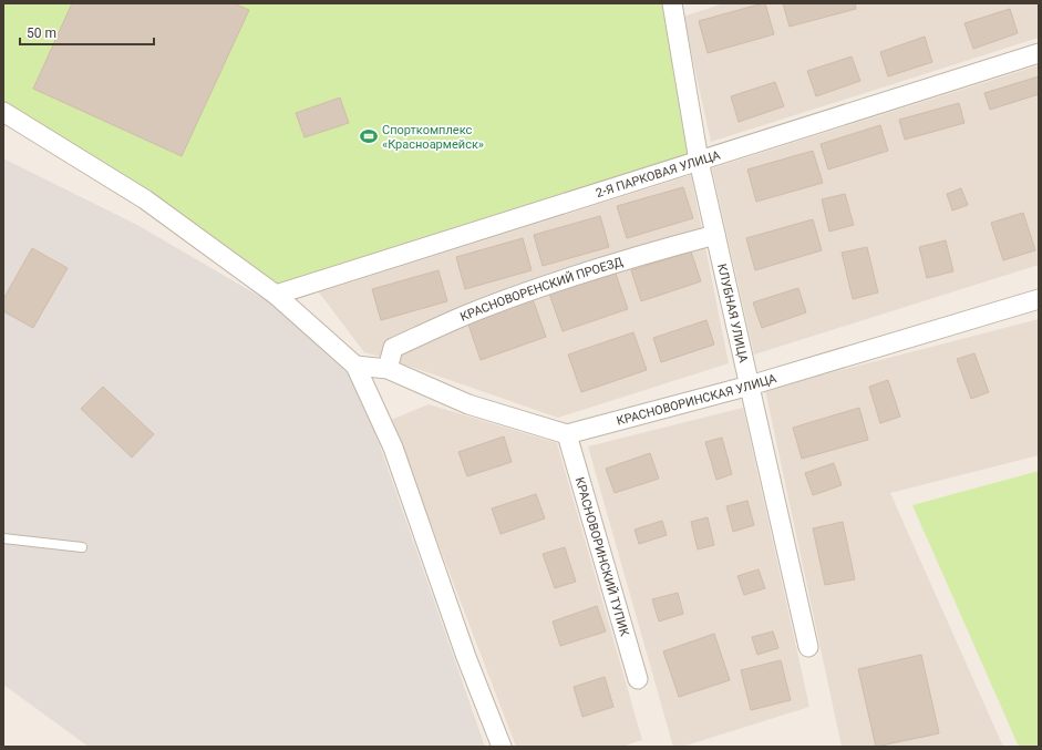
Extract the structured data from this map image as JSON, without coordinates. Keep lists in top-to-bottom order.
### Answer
{
  "streets": {
    "street": [
      "2-Я ПАРКОВАЯ УЛИЦА",
      "КРАСНОВОРЕНСКИЙ ПРОЕЗД",
      "КЛУБНАЯ УЛИЦА",
      "КРАСНОВОРИНСКАЯ УЛИЦА",
      "КРАСНОВОРИНСКИЙ ТУПИК"
    ]
  },
  "crossings": [
    ["2-Я ПАРКОВАЯ УЛИЦА", "КЛУБНАЯ УЛИЦА"],
    ["КРАСНОВОРЕНСКИЙ ПРОЕЗД", "КЛУБНАЯ УЛИЦА"],
    ["КЛУБНАЯ УЛИЦА", "КРАСНОВОРИНСКАЯ УЛИЦА"],
    ["КРАСНОВОРИНСКАЯ УЛИЦА", "КРАСНОВОРИНСКИЙ ТУПИК"]
  ],
  "places": {
    "sports": ["Спорткомплекс «Красноармейск»"]
  },
  "scale_bar": "50 m"
}
